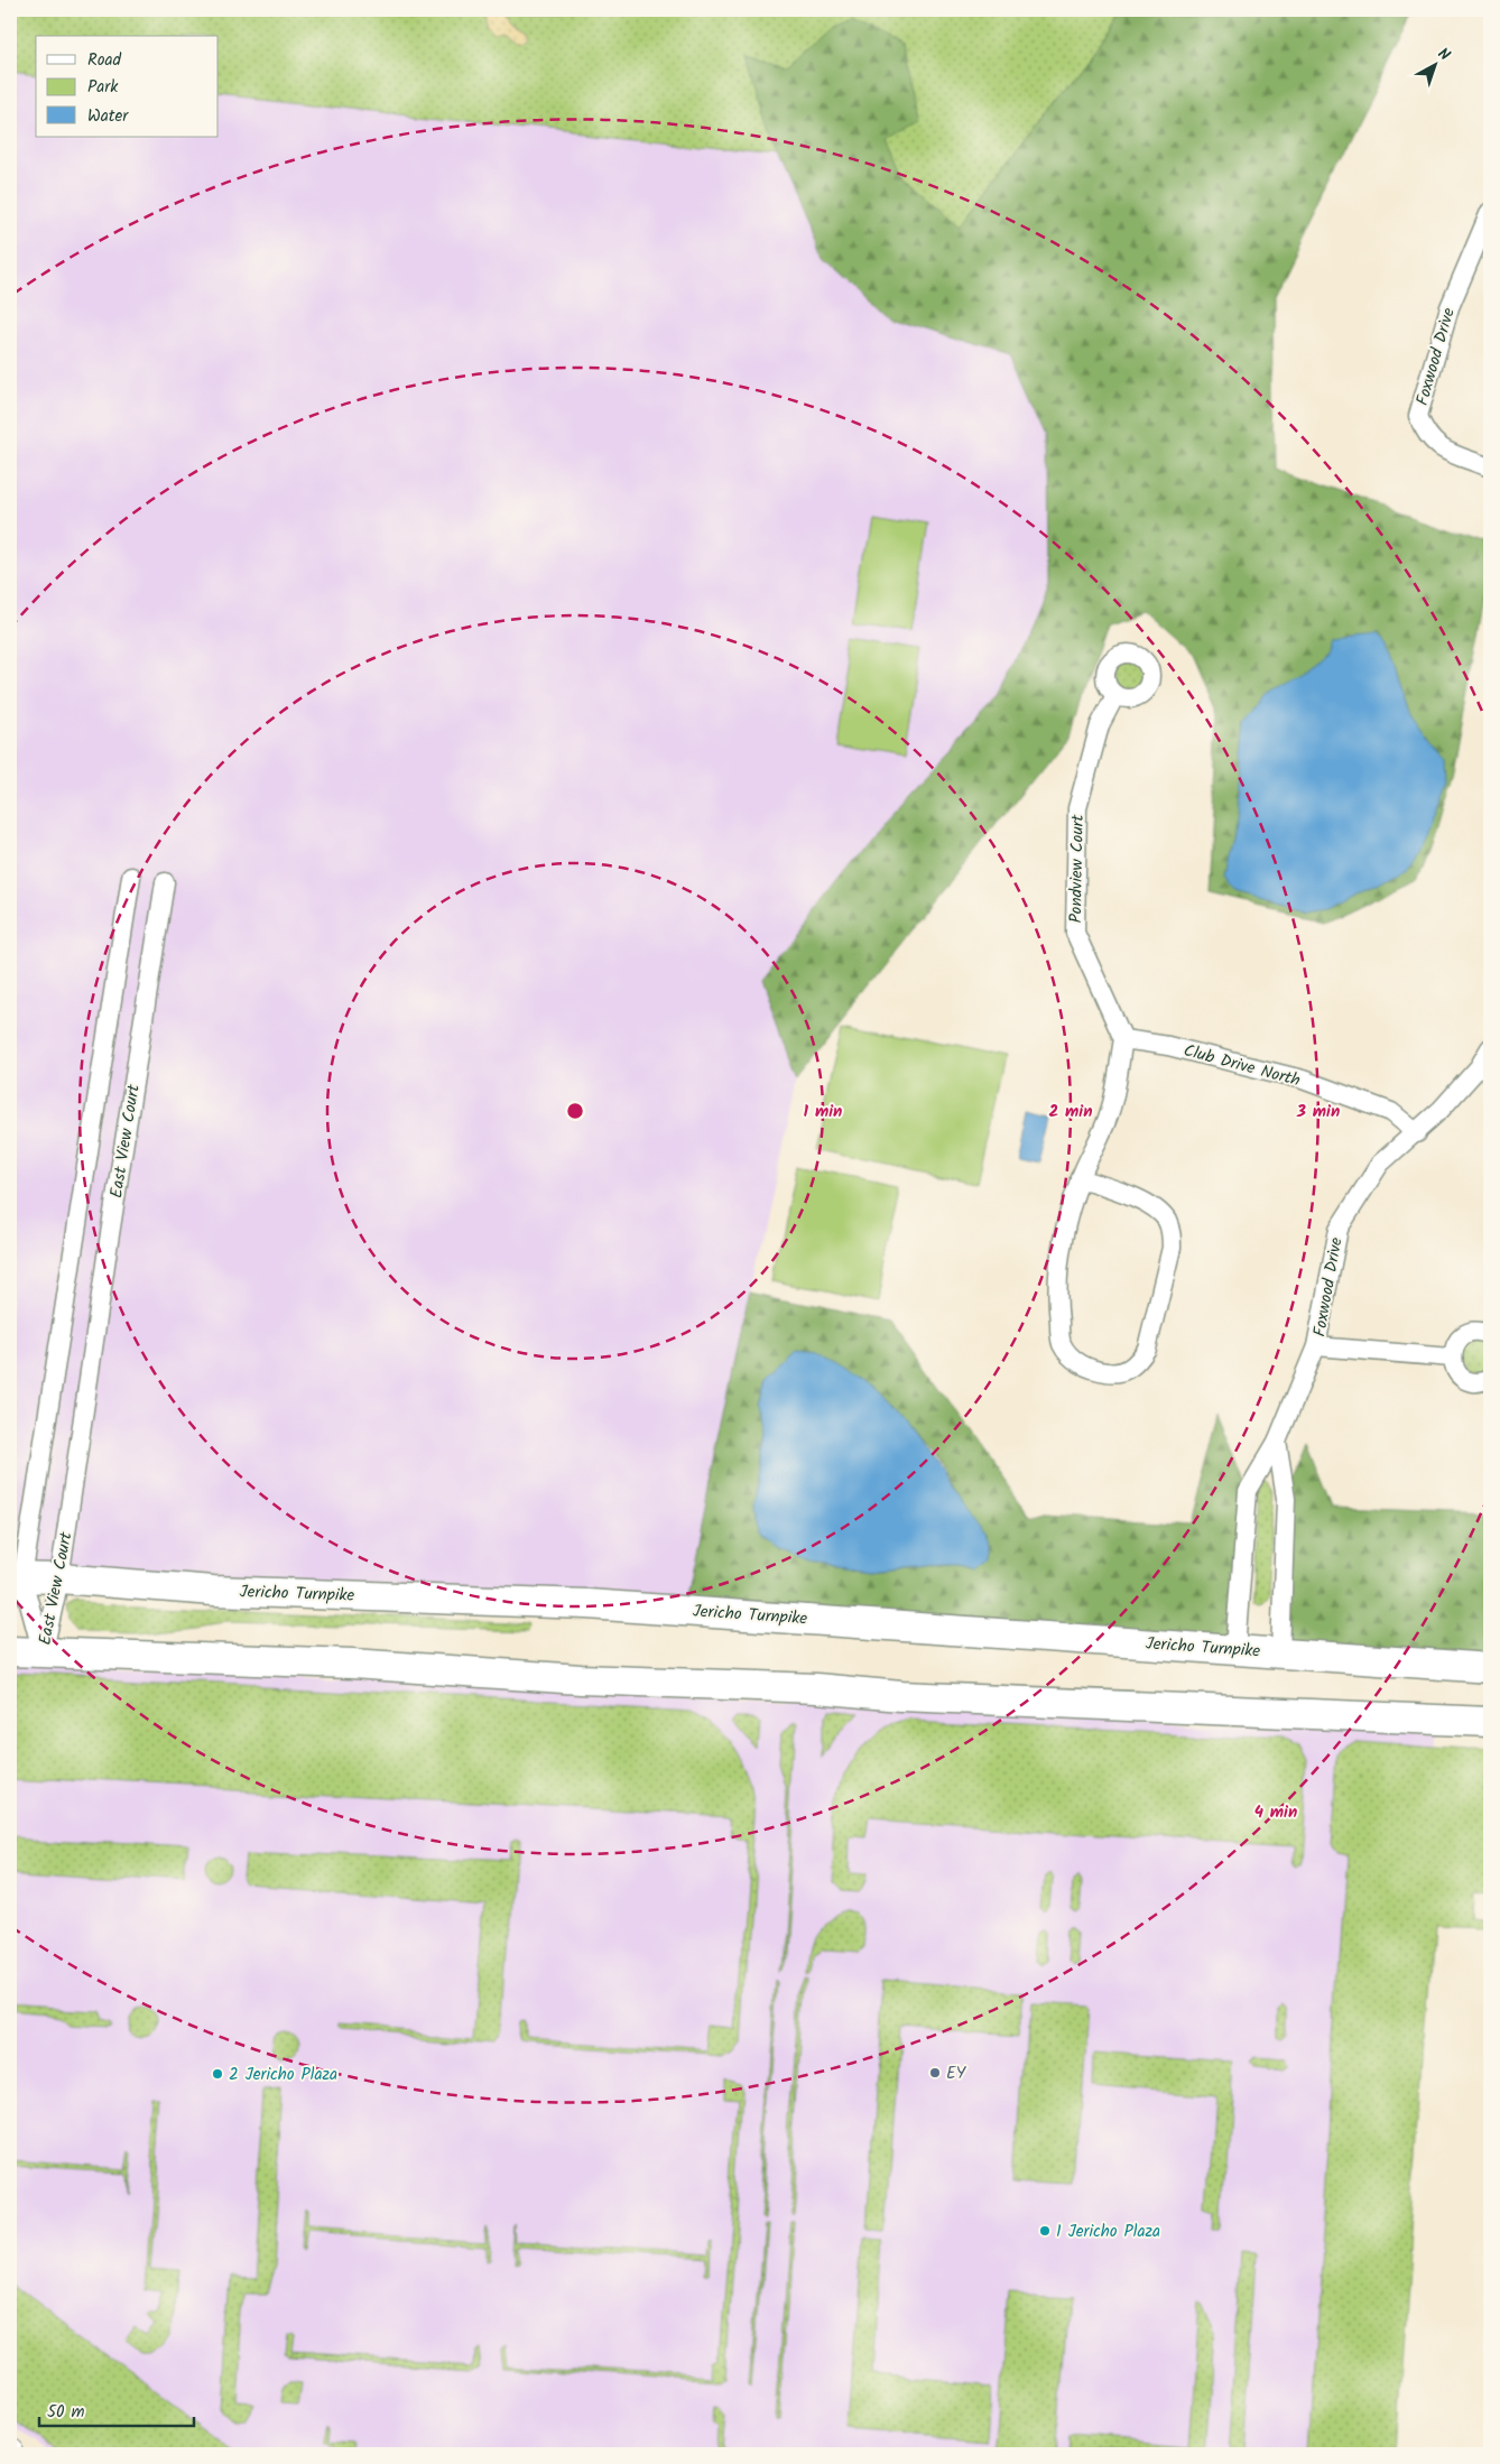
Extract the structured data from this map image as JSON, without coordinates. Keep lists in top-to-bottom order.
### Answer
{
  "streets": {
    "main road": ["Jericho Turnpike"],
    "street": [
      "Foxwood Drive",
      "Pondview Court",
      "Club Drive North",
      "East View Court"
    ]
  },
  "crossings": [
    ["Foxwood Drive", "Club Drive North"],
    ["Foxwood Drive", "Jericho Turnpike"],
    ["Pondview Court", "Club Drive North"],
    ["East View Court", "Jericho Turnpike"]
  ],
  "places": ["EY", "2 Jericho Plaza", "1 Jericho Plaza"],
  "legend": ["Road", "Park", "Water"],
  "scale_bar": "50 m",
  "north": "top right",
  "rings": [
    "1 min",
    "2 min",
    "3 min",
    "4 min"
  ]
}
